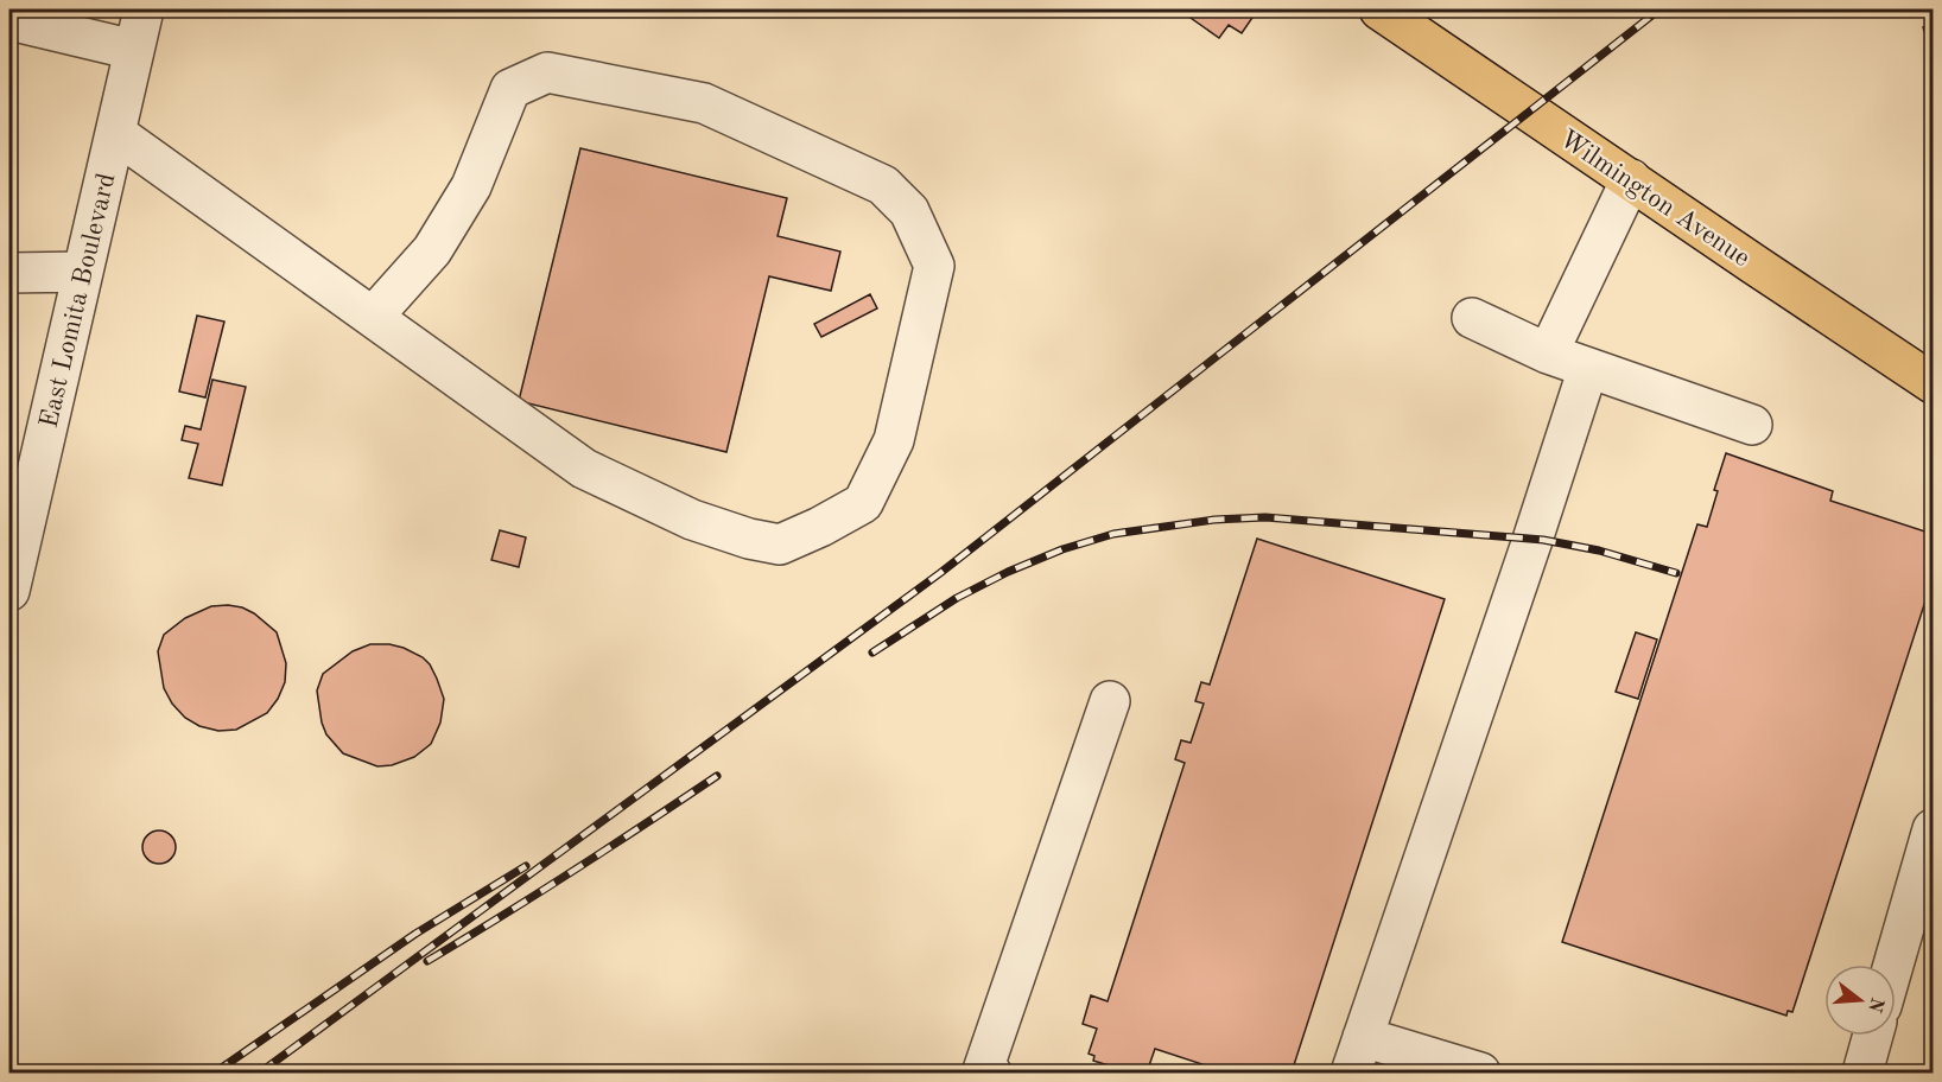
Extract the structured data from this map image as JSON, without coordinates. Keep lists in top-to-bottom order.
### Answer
{
  "streets": {
    "main road": ["Wilmington Avenue"],
    "street": ["East Lomita Boulevard"]
  },
  "north": "right"
}
